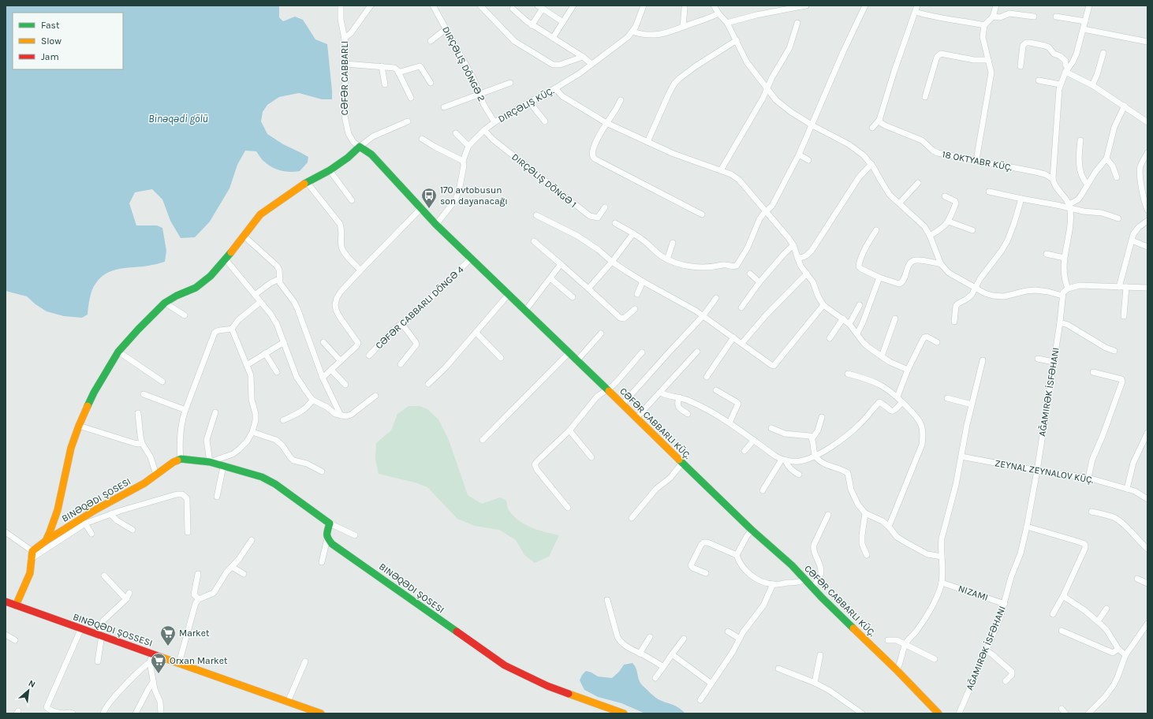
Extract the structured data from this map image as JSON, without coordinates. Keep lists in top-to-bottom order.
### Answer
{
  "streets": {
    "street": [
      "DIRÇƏLIŞ DÖNGƏ 2",
      "DIRÇƏLIŞ KÜÇ.",
      "18 OKTYABR KÜÇ.",
      "DIRÇƏLIŞ DÖNGƏ 1",
      "AĞAMIRƏK İSFƏHANI",
      "ZEYNAL ZEYNALOV KÜÇ.",
      "BINƏQƏDI ŞOSESI",
      "NIZAMI",
      "BINƏQƏDI ŞOSSESI"
    ]
  },
  "crossings": [
    ["DIRÇƏLIŞ DÖNGƏ 2", "DIRÇƏLIŞ KÜÇ."],
    ["DIRÇƏLIŞ KÜÇ.", "DIRÇƏLIŞ DÖNGƏ 1"],
    ["AĞAMIRƏK İSFƏHANI", "ZEYNAL ZEYNALOV KÜÇ."],
    ["AĞAMIRƏK İSFƏHANI", "NIZAMI"]
  ],
  "water": ["Binəqədi gölü"],
  "places": {
    "bus stop": ["170 avtobusun son dayanacağı"],
    "supermarket": ["Market", "Orxan Market"]
  },
  "legend": ["Fast", "Slow", "Jam"],
  "north": "top right"
}
